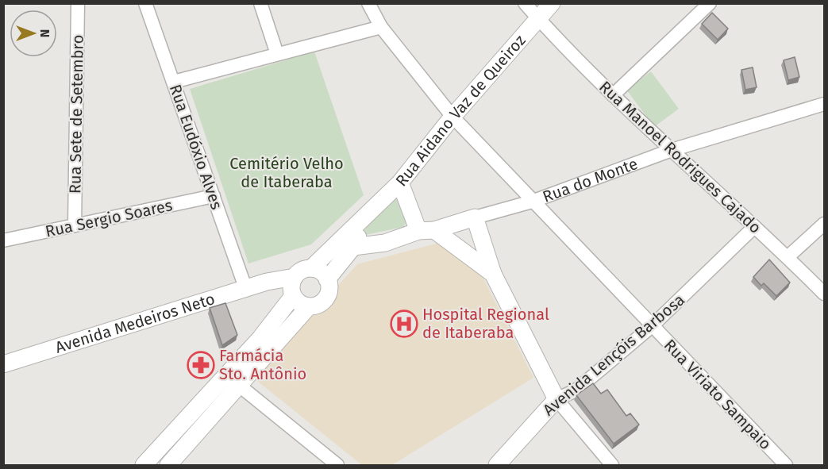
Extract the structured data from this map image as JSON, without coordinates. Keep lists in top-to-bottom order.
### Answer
{
  "streets": {
    "street": [
      "Rua Aidano Vaz de Queiroz",
      "Rua Sete de Setembro",
      "Rua Eudóxio Alves",
      "Rua Manoel Rodrigues Cajado",
      "Rua do Monte",
      "Rua Sergio Soares",
      "Avenida Medeiros Neto",
      "Avenida Lençóis Barbosa",
      "Rua Viriato Sampaio"
    ]
  },
  "crossings": [
    ["Rua Aidano Vaz de Queiroz", "Rua Manoel Rodrigues Cajado"],
    ["Rua Aidano Vaz de Queiroz", "Rua do Monte"],
    ["Rua Aidano Vaz de Queiroz", "Avenida Medeiros Neto"],
    ["Rua Aidano Vaz de Queiroz", "Rua Viriato Sampaio"],
    ["Rua Sete de Setembro", "Rua Sergio Soares"],
    ["Rua Eudóxio Alves", "Rua Sergio Soares"],
    ["Rua Eudóxio Alves", "Avenida Medeiros Neto"],
    ["Rua Manoel Rodrigues Cajado", "Rua do Monte"],
    ["Rua Manoel Rodrigues Cajado", "Avenida Lençóis Barbosa"],
    ["Rua do Monte", "Rua Viriato Sampaio"],
    ["Avenida Lençóis Barbosa", "Rua Viriato Sampaio"]
  ],
  "parks": ["Cemitério Velho de Itaberaba"],
  "places": {
    "hospital": ["Hospital Regional de Itaberaba"],
    "pharmacy": ["Farmácia Sto. Antônio"]
  },
  "north": "right"
}
